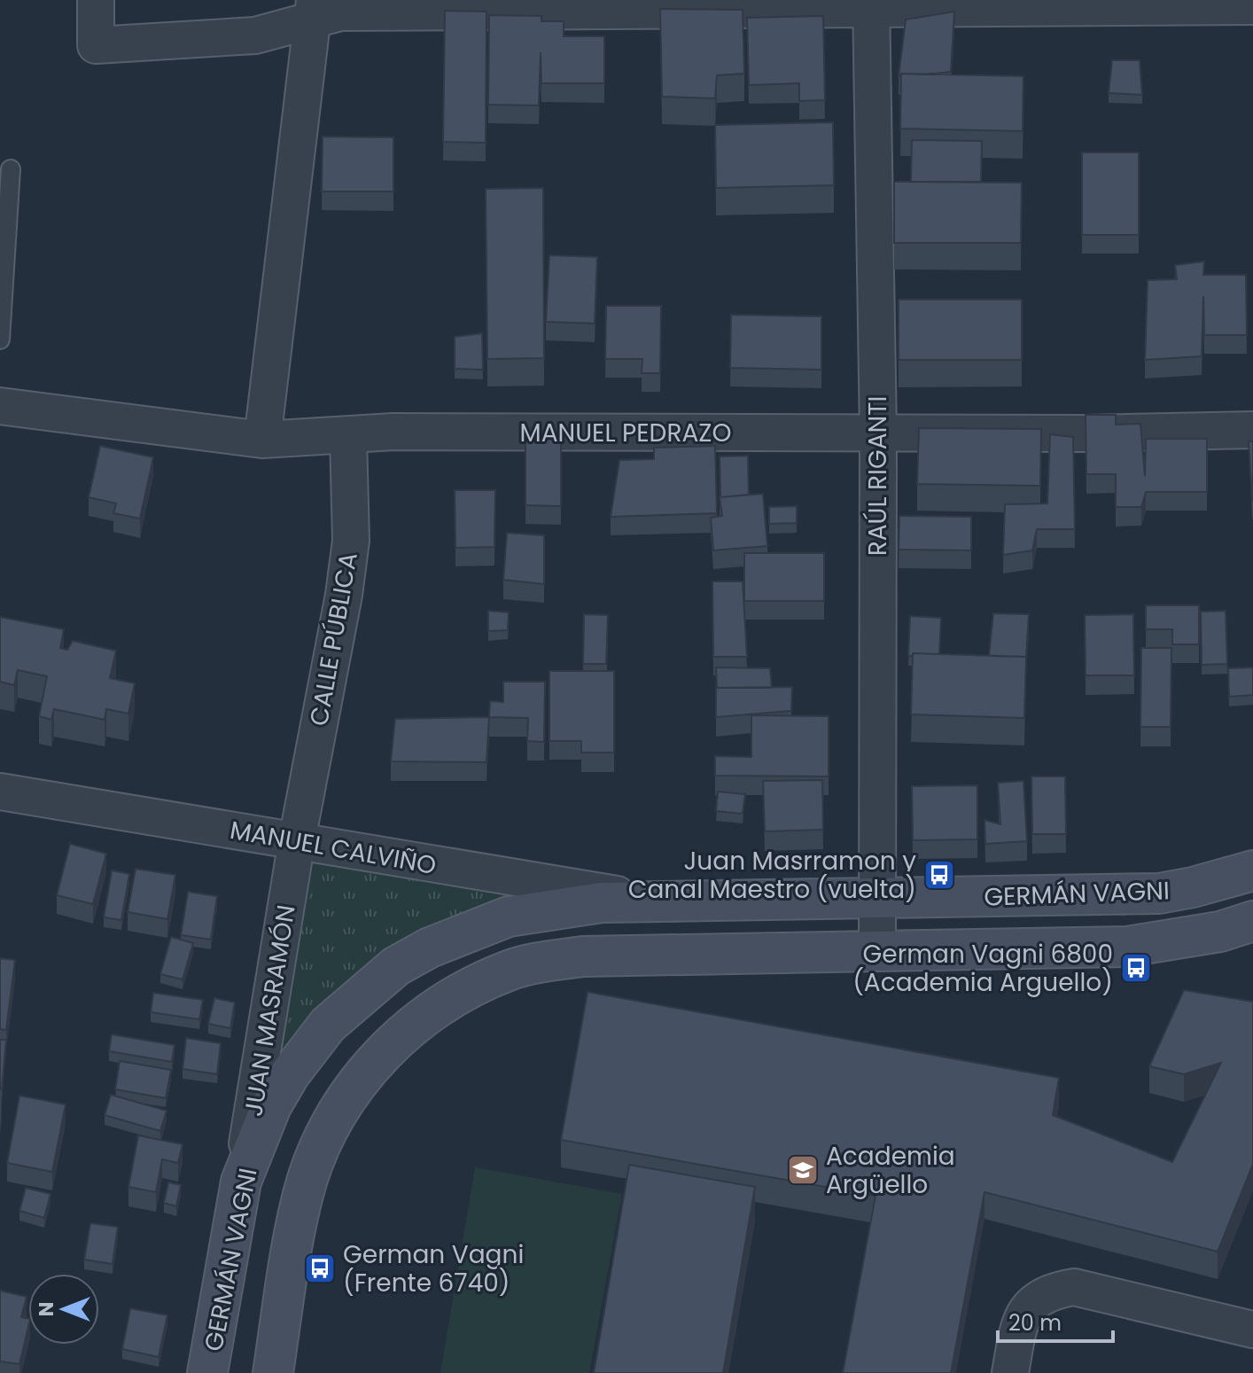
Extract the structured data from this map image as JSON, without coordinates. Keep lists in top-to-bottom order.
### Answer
{
  "streets": {
    "main road": ["GERMÁN VAGNI"],
    "street": [
      "MANUEL PEDRAZO",
      "RAÚL RIGANTI",
      "CALLE PÚBLICA",
      "MANUEL CALVIÑO",
      "JUAN MASRAMÓN"
    ]
  },
  "crossings": [
    ["MANUEL PEDRAZO", "RAÚL RIGANTI"],
    ["MANUEL PEDRAZO", "CALLE PÚBLICA"],
    ["RAÚL RIGANTI", "GERMÁN VAGNI"],
    ["CALLE PÚBLICA", "MANUEL CALVIÑO"],
    ["CALLE PÚBLICA", "JUAN MASRAMÓN"],
    ["MANUEL CALVIÑO", "GERMÁN VAGNI"],
    ["MANUEL CALVIÑO", "JUAN MASRAMÓN"],
    ["GERMÁN VAGNI", "JUAN MASRAMÓN"]
  ],
  "places": {
    "bus stop": ["Juan Masrramon y Canal Maestro (vuelta)", "German Vagni 6800 (Academia Arguello)", "German Vagni (Frente 6740)"],
    "school or university": ["Academia Argüello"]
  },
  "scale_bar": "20 m",
  "north": "left"
}
